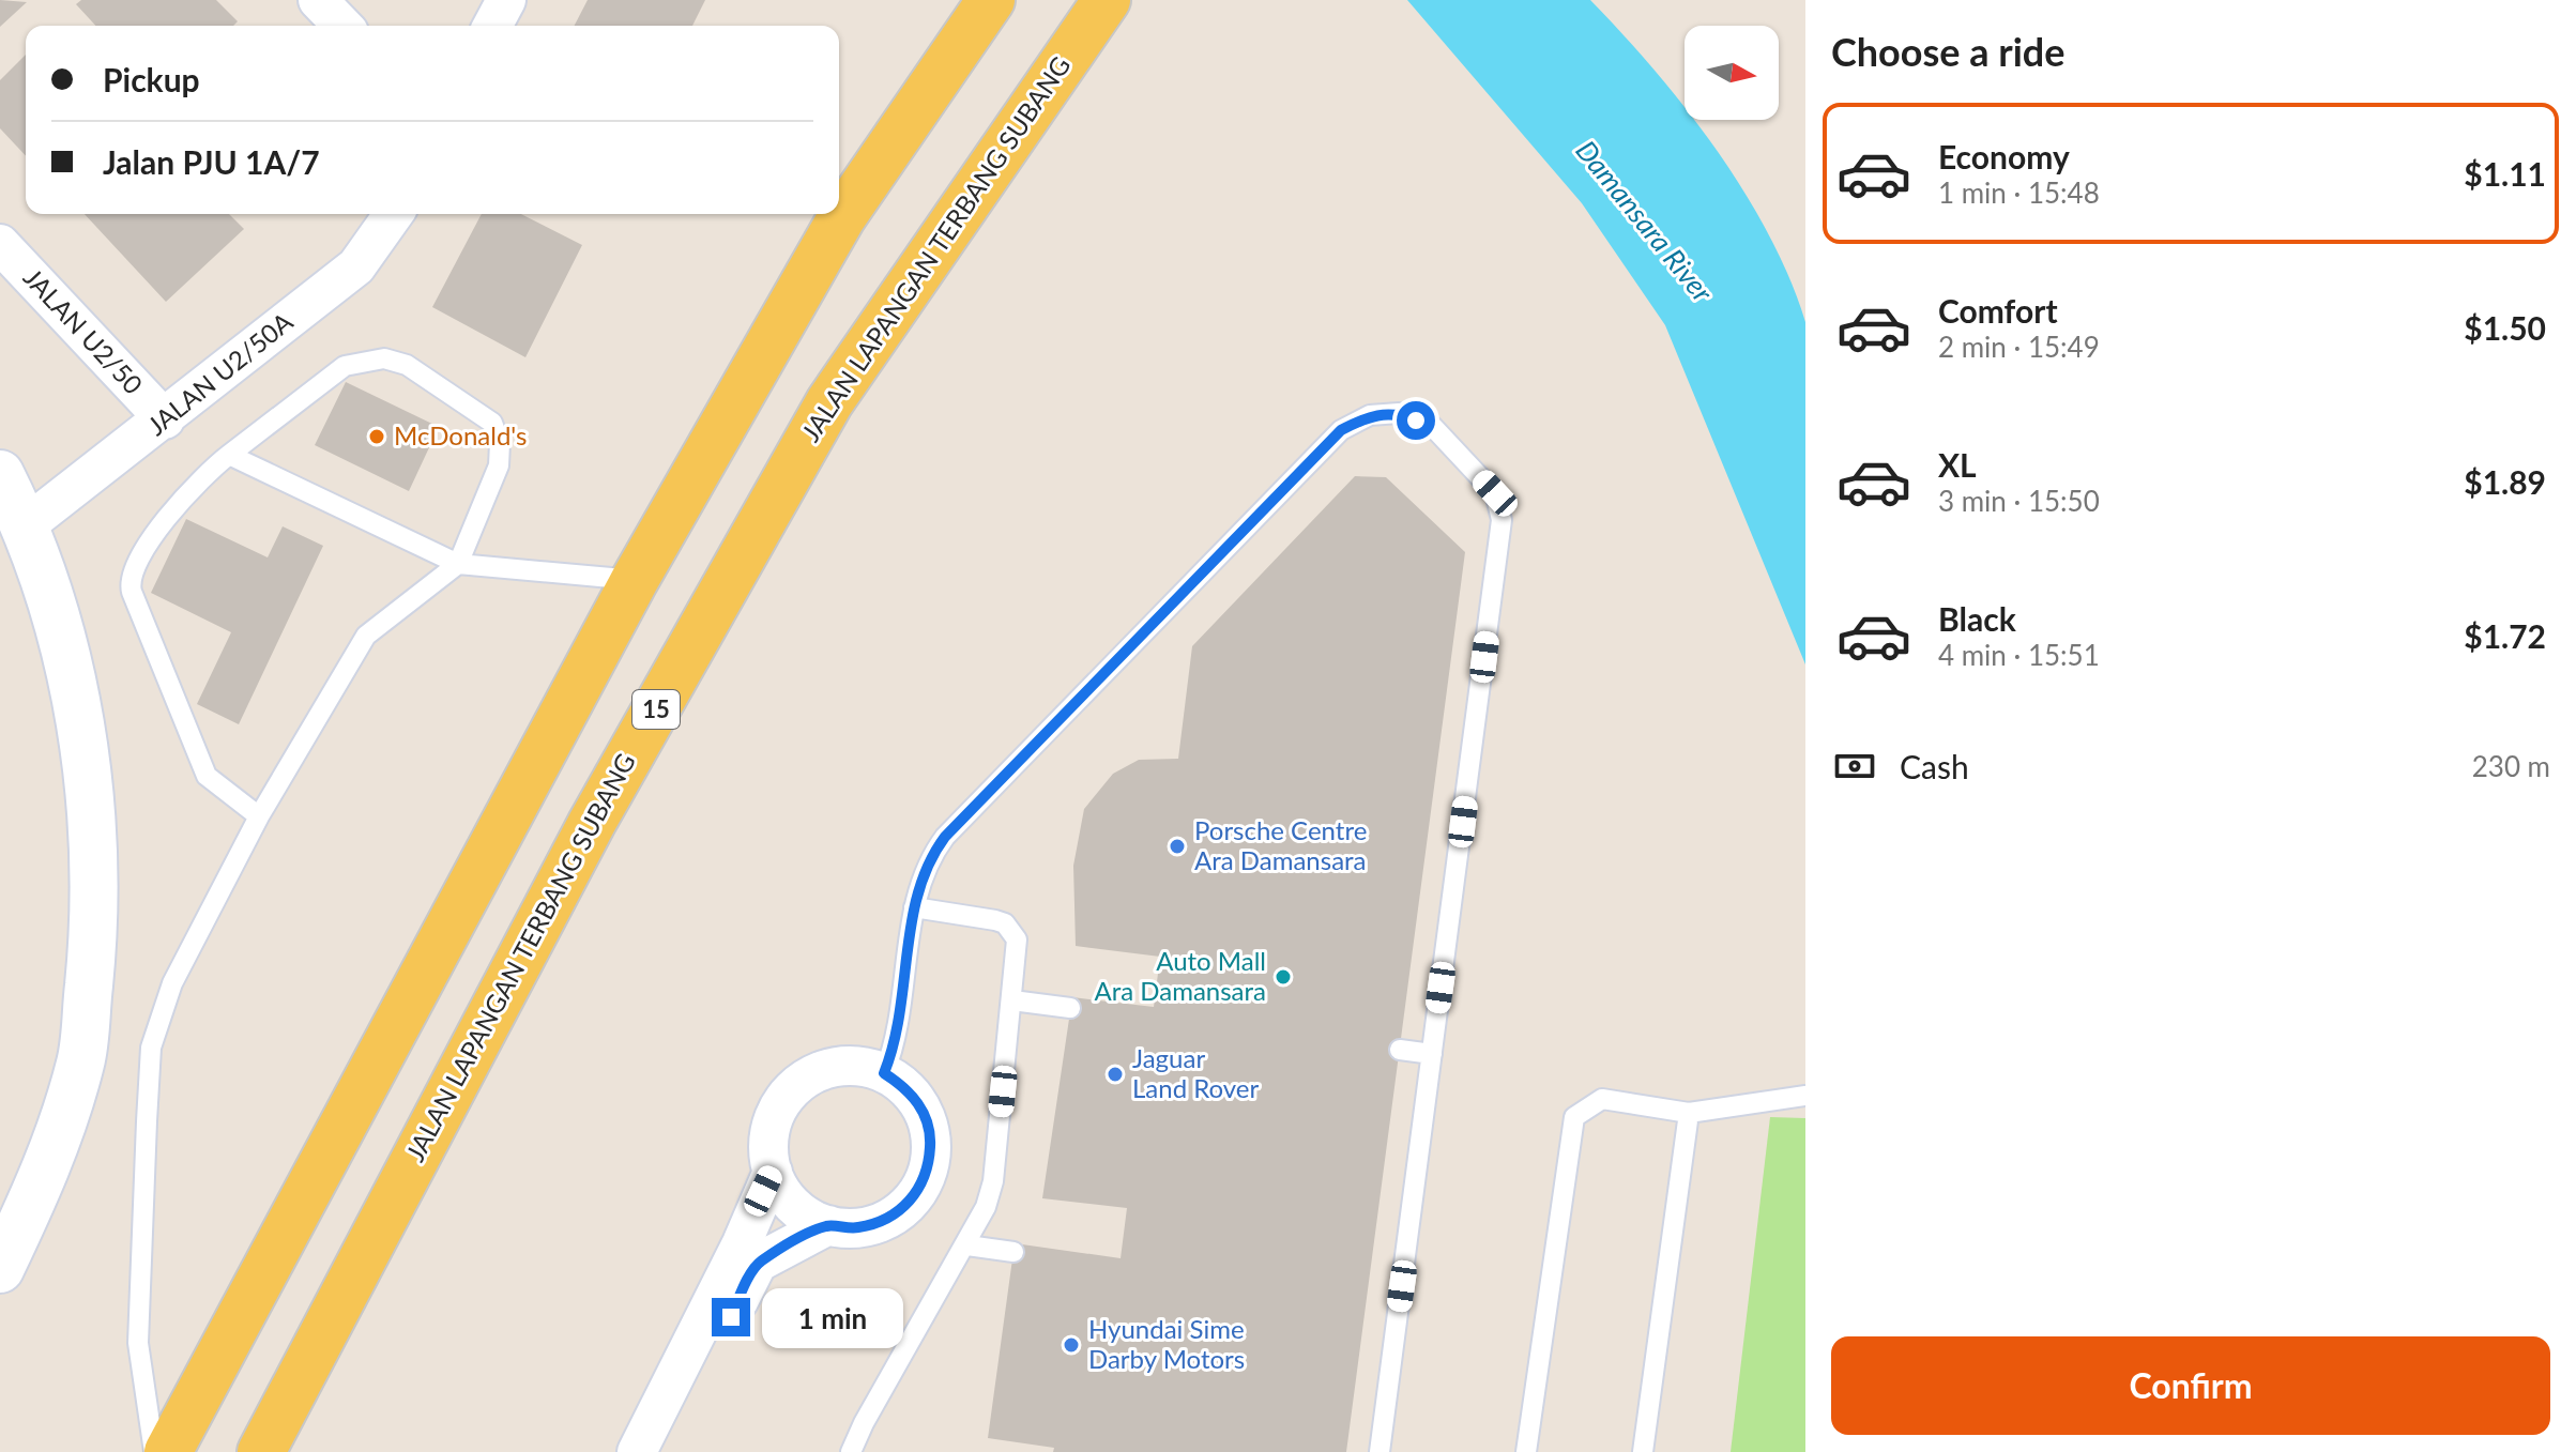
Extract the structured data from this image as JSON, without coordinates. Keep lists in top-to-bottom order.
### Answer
{
  "streets": {
    "main road": ["JALAN LAPANGAN TERBANG SUBANG", "15"],
    "street": ["JALAN U2/50", "JALAN U2/50A"]
  },
  "crossings": [
    ["JALAN U2/50", "JALAN U2/50A"]
  ],
  "water": ["Damansara River"],
  "places": [
    "McDonald's",
    "Porsche Centre Ara Damansara",
    "Auto Mall Ara Damansara",
    "Jaguar Land Rover",
    "Hyundai Sime Darby Motors"
  ],
  "north": "right",
  "page": {
    "heading": "Choose a ride",
    "banner": ["Pickup", "Jalan PJU 1A/7"],
    "list": [
      {
        "name": "Economy",
        "note": "1 min · 15:48",
        "value": "$1.11"
      },
      {
        "name": "Comfort",
        "note": "2 min · 15:49",
        "value": "$1.50"
      },
      {
        "name": "XL",
        "note": "3 min · 15:50",
        "value": "$1.89"
      },
      {
        "name": "Black",
        "note": "4 min · 15:51",
        "value": "$1.72"
      }
    ],
    "pay": ["Cash", "230 m"],
    "bubble": "1 min",
    "buttons": "Confirm"
  }
}
